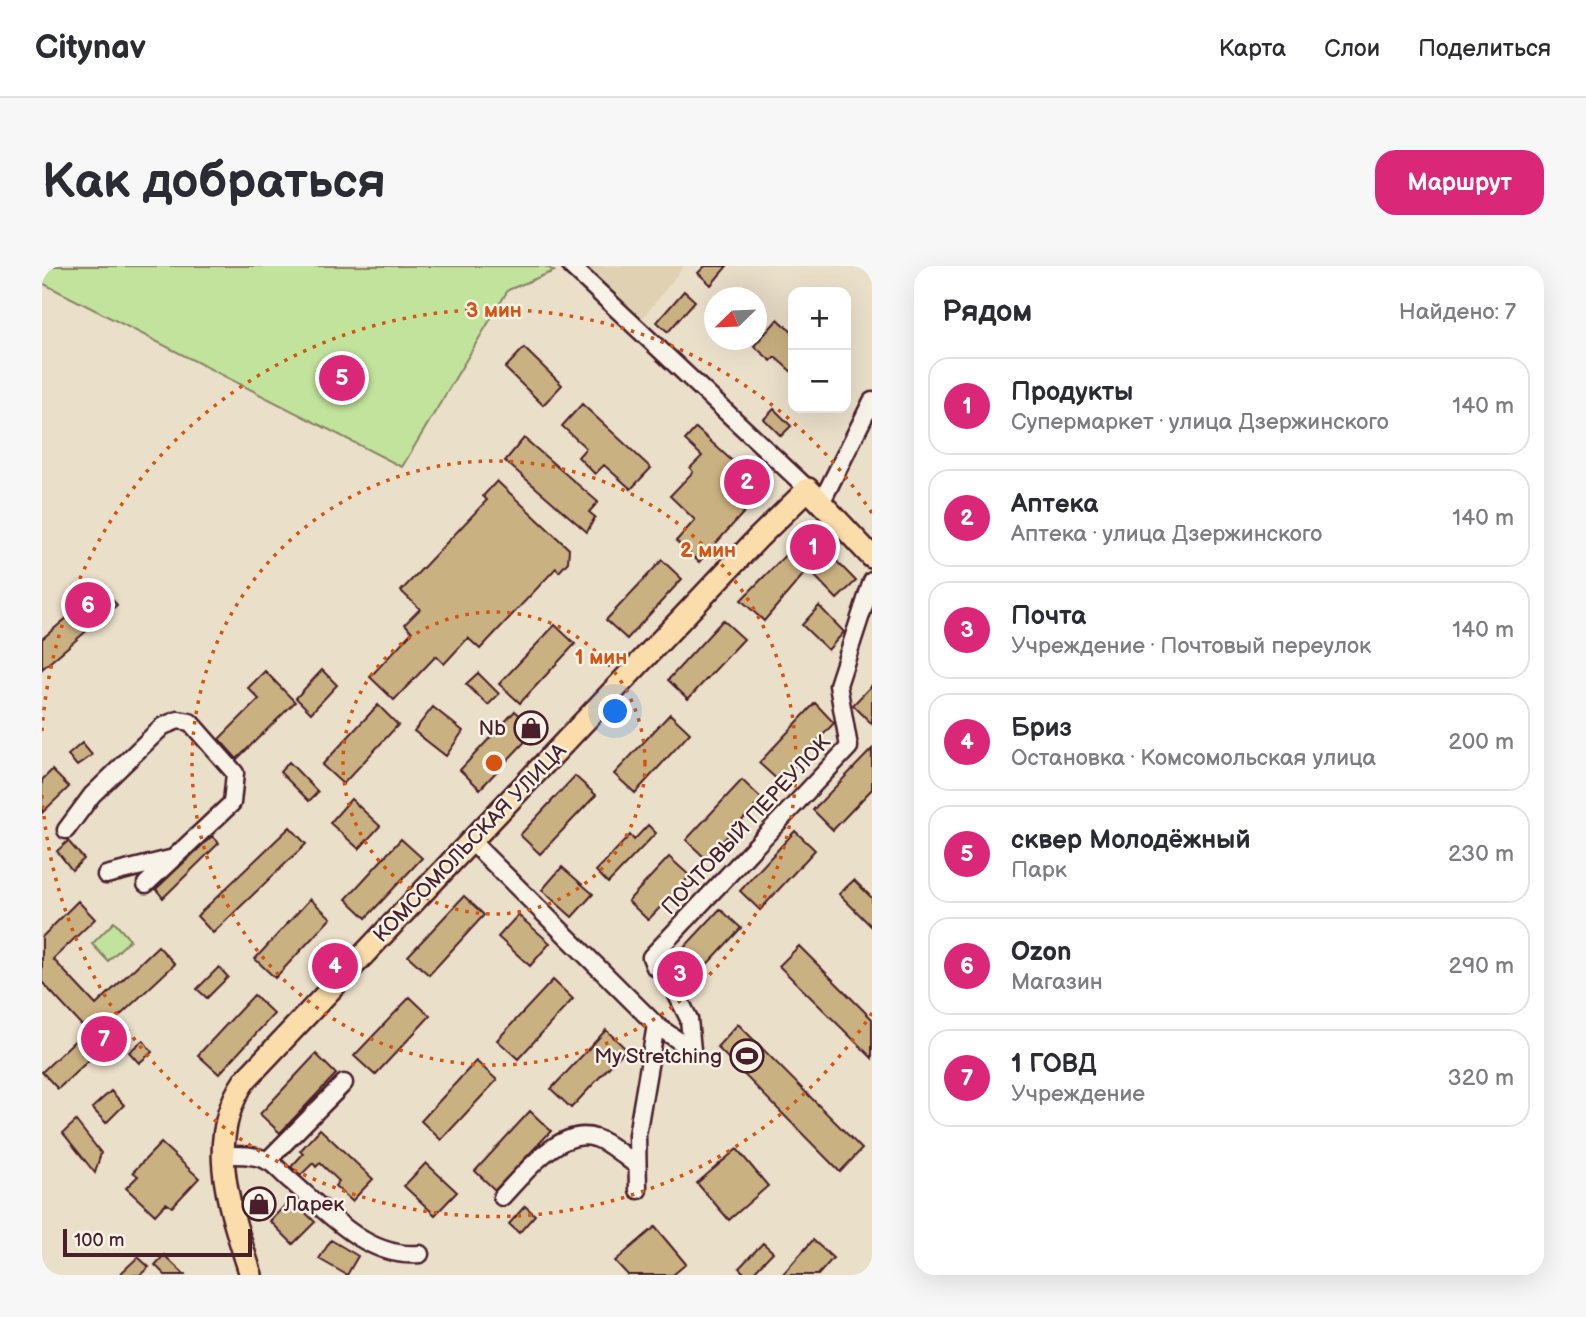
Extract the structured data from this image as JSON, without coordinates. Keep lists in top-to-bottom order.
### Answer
{
  "streets": {
    "main road": ["КОМСОМОЛЬСКАЯ УЛИЦА"],
    "street": ["ПОЧТОВЫЙ ПЕРЕУЛОК"]
  },
  "places": {
    "shop": ["Nb", "Ларек"],
    "sports": ["My Stretching"]
  },
  "scale_bar": "100 m",
  "north": "bottom left",
  "page": {
    "header": "Citynav",
    "nav": ["Карта", "Слои", "Поделиться"],
    "buttons": "Маршрут",
    "title": "Как добраться",
    "heading": ["Рядом", "Найдено: 7"],
    "map_buttons": ["+", "−"],
    "pins": [
      "5",
      "2",
      "1",
      "6",
      "4",
      "3",
      "7"
    ],
    "list": [
      {
        "mark": "1",
        "name": "Продукты",
        "note": "Супермаркет · улица Дзержинского",
        "value": "140 m"
      },
      {
        "mark": "2",
        "name": "Аптека",
        "note": "Аптека · улица Дзержинского",
        "value": "140 m"
      },
      {
        "mark": "3",
        "name": "Почта",
        "note": "Учреждение · Почтовый переулок",
        "value": "140 m"
      },
      {
        "mark": "4",
        "name": "Бриз",
        "note": "Остановка · Комсомольская улица",
        "value": "200 m"
      },
      {
        "mark": "5",
        "name": "сквер Молодёжный",
        "note": "Парк",
        "value": "230 m"
      },
      {
        "mark": "6",
        "name": "Ozon",
        "note": "Магазин",
        "value": "290 m"
      },
      {
        "mark": "7",
        "name": "1 ГОВД",
        "note": "Учреждение",
        "value": "320 m"
      }
    ],
    "scale": "100 m"
  },
  "rings": ["3 мин", "2 мин", "1 мин"]
}
